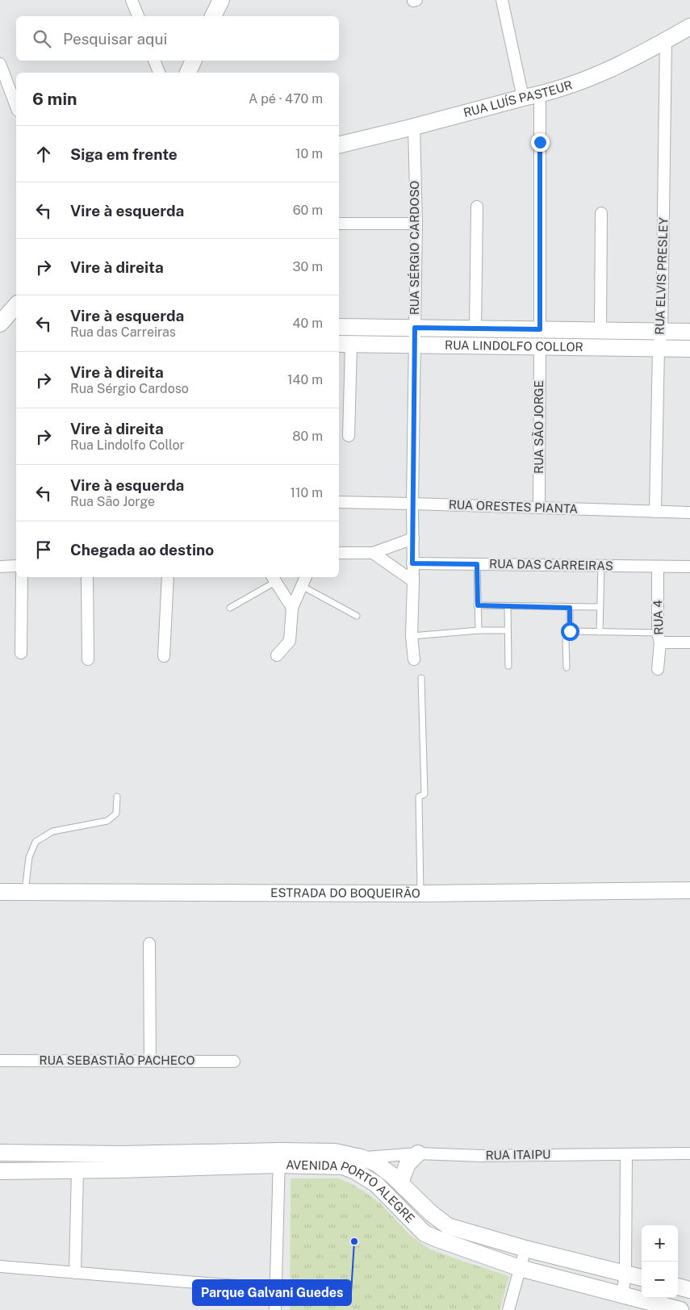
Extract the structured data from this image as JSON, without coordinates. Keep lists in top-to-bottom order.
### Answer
{
  "streets": {
    "street": [
      "RUA LUÍS PASTEUR",
      "RUA SÉRGIO CARDOSO",
      "RUA ELVIS PRESLEY",
      "RUA LINDOLFO COLLOR",
      "RUA SÃO JORGE",
      "RUA ORESTES PIANTA",
      "RUA DAS CARREIRAS",
      "RUA 4",
      "ESTRADA DO BOQUEIRÃO",
      "RUA SEBASTIÃO PACHECO",
      "RUA ITAIPU",
      "AVENIDA PORTO ALEGRE"
    ]
  },
  "crossings": [
    ["RUA LUÍS PASTEUR", "RUA SÉRGIO CARDOSO"],
    ["RUA LUÍS PASTEUR", "RUA ELVIS PRESLEY"],
    ["RUA SÉRGIO CARDOSO", "RUA LINDOLFO COLLOR"],
    ["RUA SÉRGIO CARDOSO", "RUA ORESTES PIANTA"],
    ["RUA SÉRGIO CARDOSO", "RUA DAS CARREIRAS"],
    ["RUA ELVIS PRESLEY", "RUA LINDOLFO COLLOR"],
    ["RUA ELVIS PRESLEY", "RUA ORESTES PIANTA"],
    ["RUA LINDOLFO COLLOR", "RUA SÃO JORGE"],
    ["RUA SÃO JORGE", "RUA ORESTES PIANTA"],
    ["RUA DAS CARREIRAS", "RUA 4"],
    ["RUA ITAIPU", "AVENIDA PORTO ALEGRE"]
  ],
  "places": ["Parque Galvani Guedes"],
  "page": {
    "search": "Pesquisar aqui",
    "heading": ["6 min", "A pé · 470 m"],
    "list": [
      ["Siga em frente", "10 m"],
      ["Vire à esquerda", "60 m"],
      ["Vire à direita", "30 m"],
      ["Vire à esquerda", "Rua das Carreiras", "40 m"],
      ["Vire à direita", "Rua Sérgio Cardoso", "140 m"],
      ["Vire à direita", "Rua Lindolfo Collor", "80 m"],
      ["Vire à esquerda", "Rua São Jorge", "110 m"],
      "Chegada ao destino"
    ],
    "map_buttons": ["+", "−"]
  }
}
